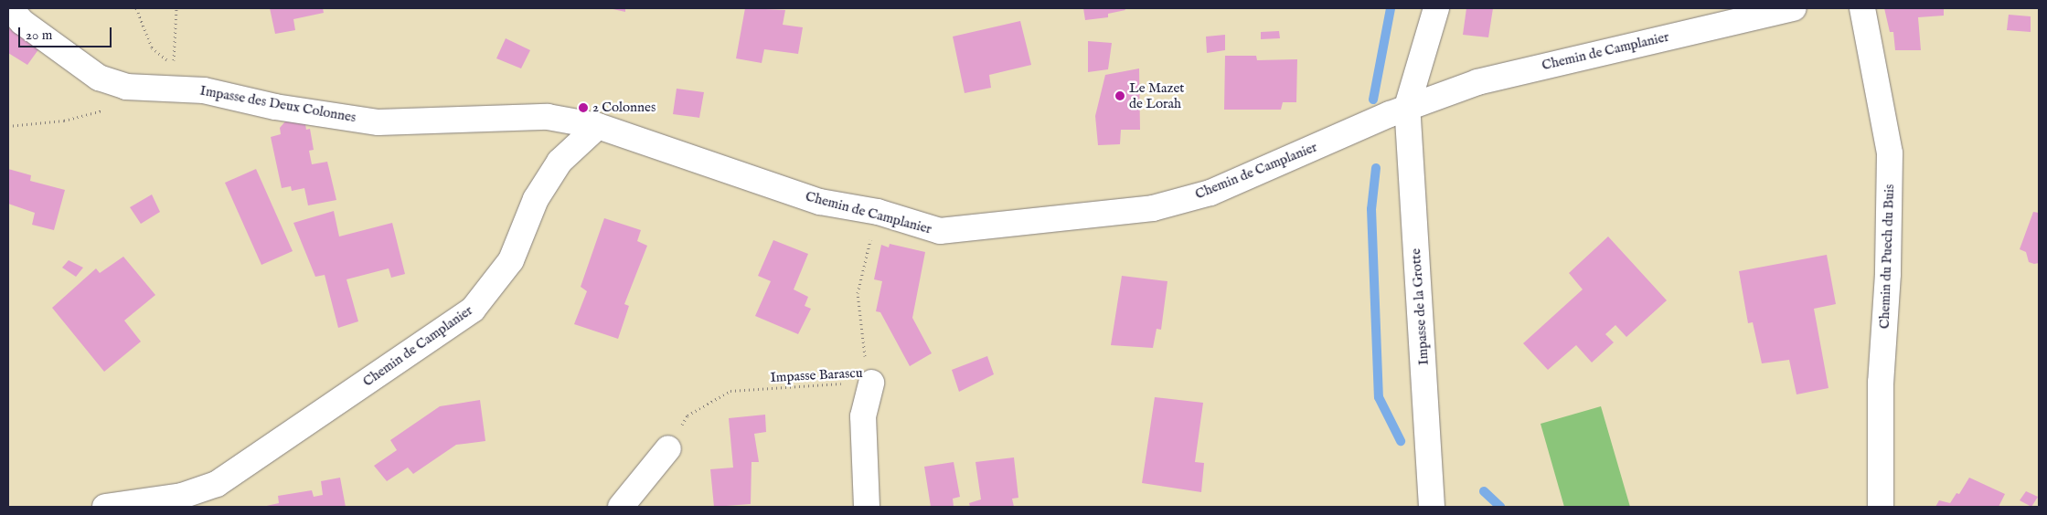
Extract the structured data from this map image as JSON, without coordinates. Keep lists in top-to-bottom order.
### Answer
{
  "streets": {
    "street": [
      "Chemin de Camplanier",
      "Impasse des Deux Colonnes",
      "Chemin du Puech du Buis",
      "Impasse de la Grotte"
    ],
    "path": ["Impasse Barascu"]
  },
  "crossings": [
    ["Chemin de Camplanier", "Impasse des Deux Colonnes"],
    ["Chemin de Camplanier", "Impasse de la Grotte"],
    ["Chemin de Camplanier", "Impasse Barascu"]
  ],
  "places": ["Le Mazet de Lorah", "2 Colonnes"],
  "scale_bar": "20 m"
}
